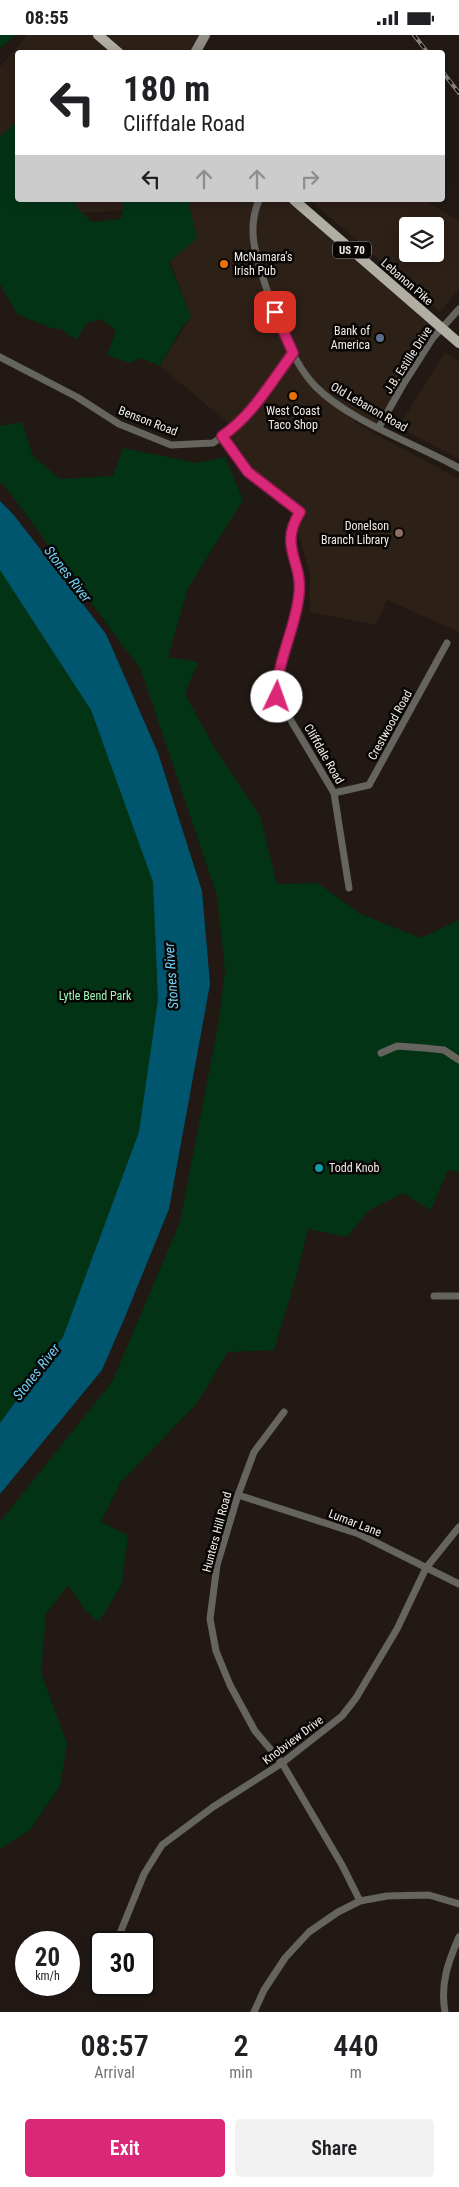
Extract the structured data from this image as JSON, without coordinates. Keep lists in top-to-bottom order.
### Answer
{
  "streets": {
    "main road": ["US 70", "Lebanon Pike"],
    "street": [
      "J.B. Estille Drive",
      "Old Lebanon Road",
      "Benson Road",
      "Crestwood Road",
      "Cliffdale Road",
      "Lumar Lane",
      "Hunters Hill Road",
      "Knobview Drive"
    ]
  },
  "crossings": [
    ["Lebanon Pike", "J.B. Estille Drive"],
    ["J.B. Estille Drive", "Old Lebanon Road"],
    ["Old Lebanon Road", "Benson Road"],
    ["Benson Road", "Cliffdale Road"],
    ["Crestwood Road", "Cliffdale Road"],
    ["Lumar Lane", "Hunters Hill Road"],
    ["Lumar Lane", "Knobview Drive"],
    ["Hunters Hill Road", "Knobview Drive"]
  ],
  "water": ["Stones River"],
  "parks": ["Lytle Bend Park"],
  "places": [
    "McNamara's Irish Pub",
    "Bank of America",
    "West Coast Taco Shop",
    "Donelson Branch Library",
    "Todd Knob"
  ],
  "page": {
    "status": "08:55",
    "turn": ["180 m", "Cliffdale Road"],
    "speed": "20 km/h",
    "limit": "30",
    "eta": [
      "08:57",
      "Arrival",
      "2",
      "min",
      "440",
      "m"
    ],
    "buttons": ["Exit", "Share"]
  }
}
